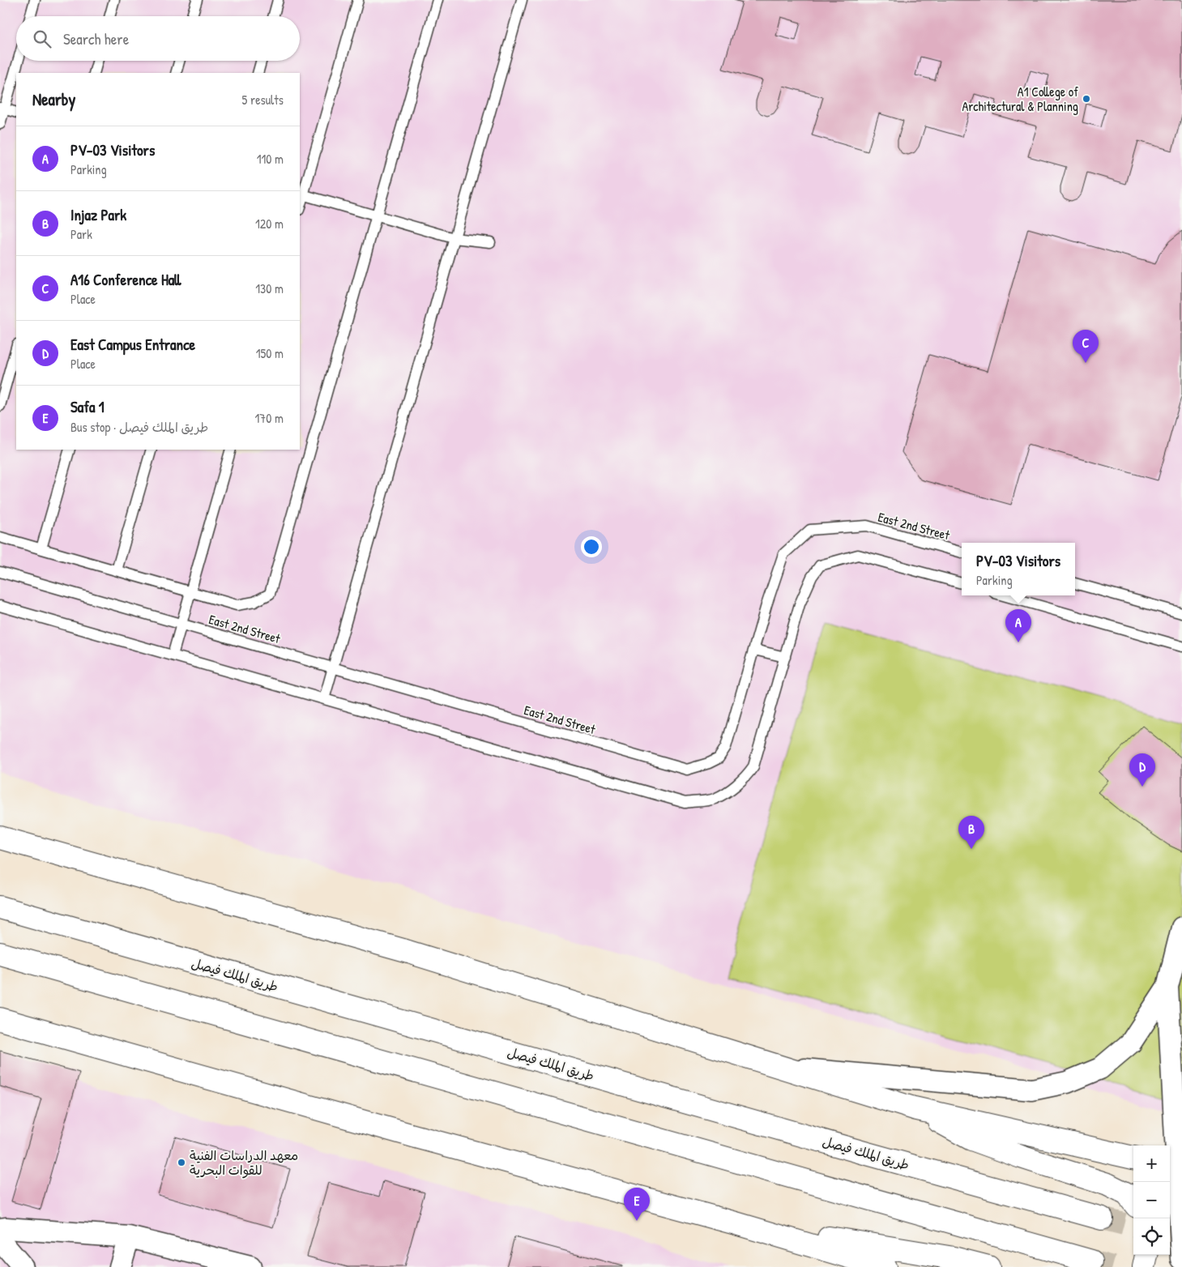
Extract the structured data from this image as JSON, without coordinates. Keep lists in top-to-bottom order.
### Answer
{
  "streets": {
    "main road": ["طريق الملك فيصل"],
    "lane": ["East 2nd Street"]
  },
  "places": ["A1 College of Architectural & Planning", "معهد الدراسات الفنية للقوات البحرية"],
  "page": {
    "search": "Search here",
    "heading": ["Nearby", "5 results"],
    "list": [
      {
        "mark": "A",
        "name": "PV-03 Visitors",
        "note": "Parking",
        "value": "110 m"
      },
      {
        "mark": "B",
        "name": "Injaz Park",
        "note": "Park",
        "value": "120 m"
      },
      {
        "mark": "C",
        "name": "A16 Conference Hall",
        "note": "Place",
        "value": "130 m"
      },
      {
        "mark": "D",
        "name": "East Campus Entrance",
        "note": "Place",
        "value": "150 m"
      },
      {
        "mark": "E",
        "name": "Safa 1",
        "note": "Bus stop · طريق الملك فيصل",
        "value": "170 m"
      }
    ],
    "pins": [
      "C",
      "A",
      "D",
      "B",
      "E"
    ],
    "popup": ["PV-03 Visitors", "Parking"],
    "map_buttons": ["+", "−"]
  }
}
